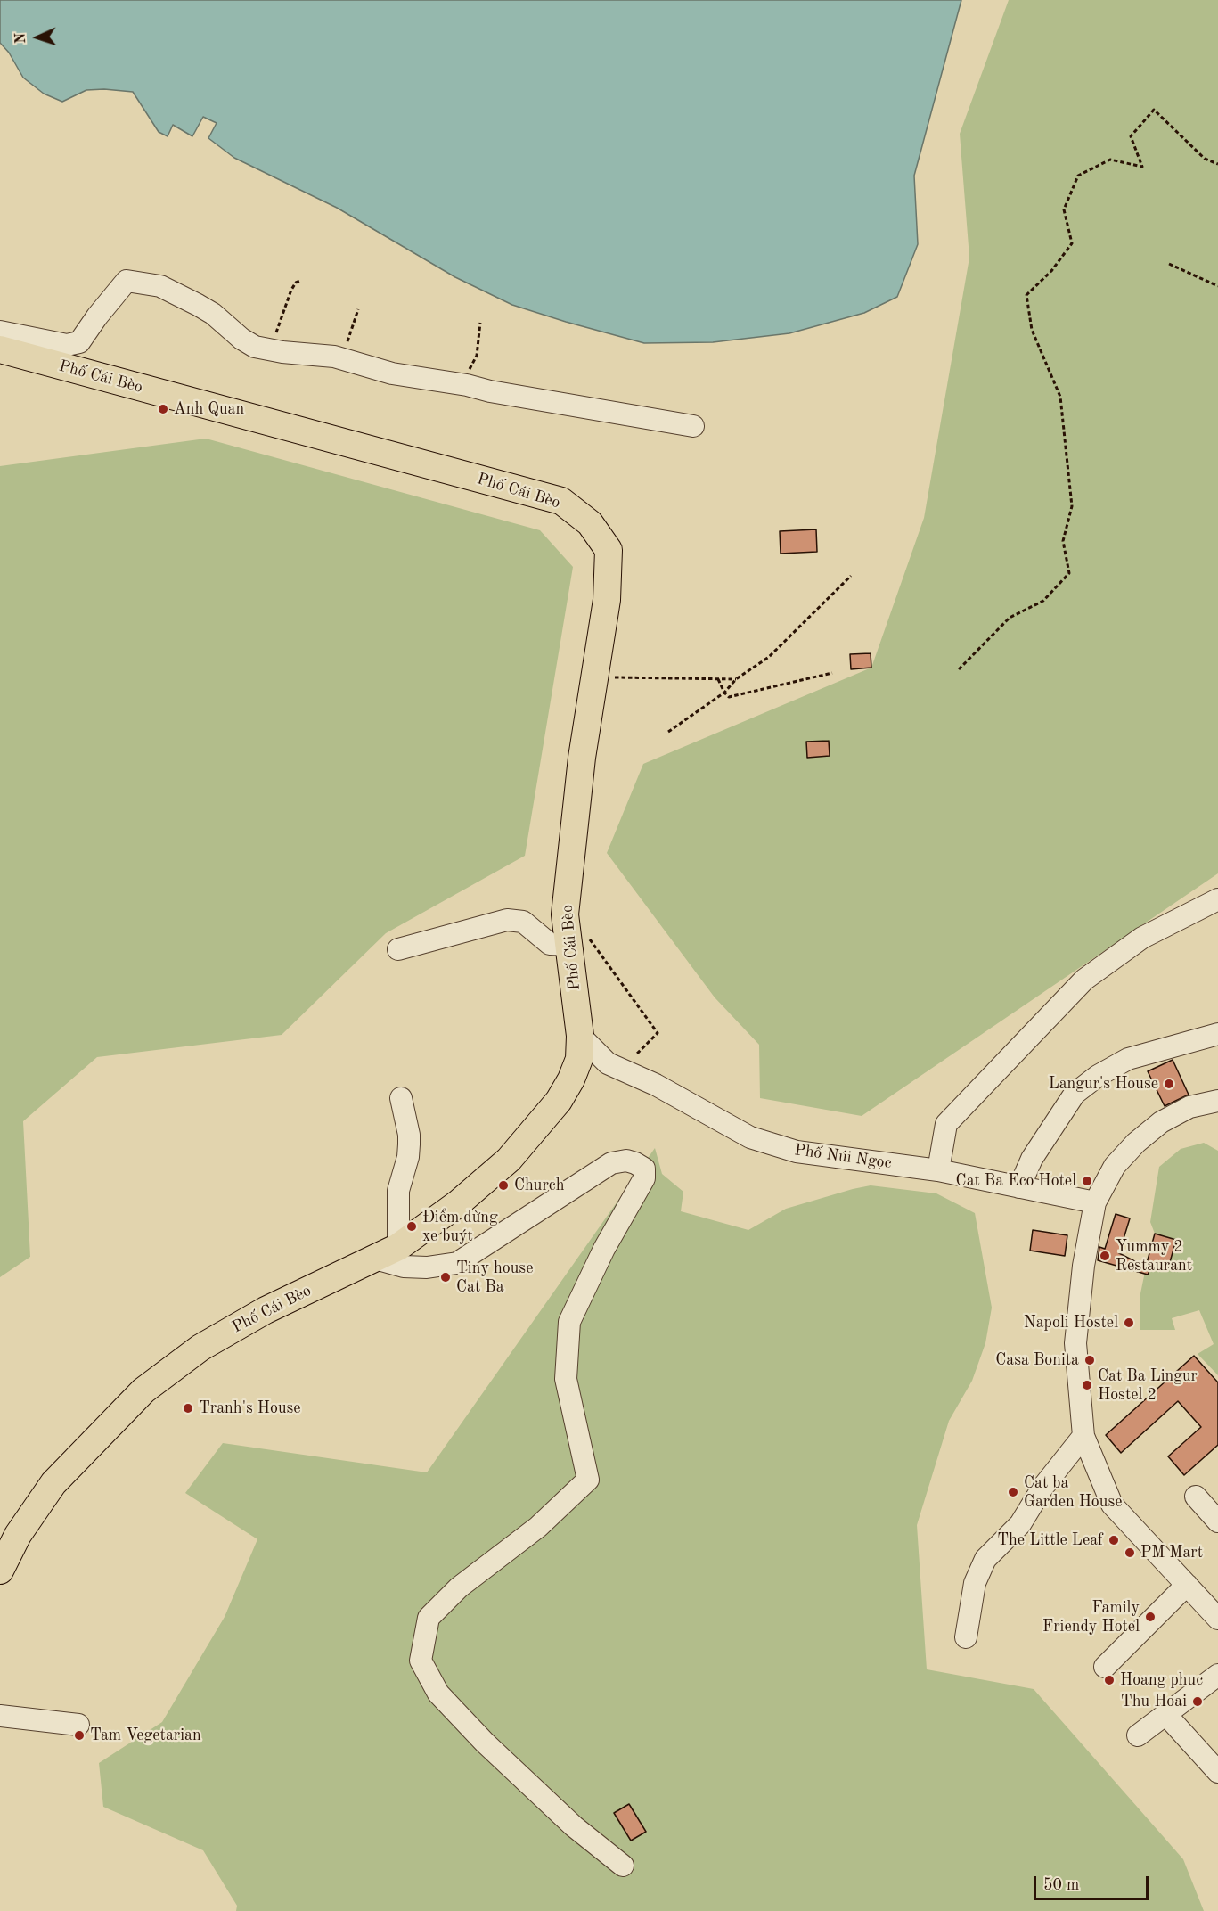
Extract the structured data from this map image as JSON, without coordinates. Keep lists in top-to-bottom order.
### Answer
{
  "streets": {
    "main road": ["Phố Cái Bèo"],
    "street": ["Phố Núi Ngọc"]
  },
  "places": [
    "Anh Quan",
    "Langur's House",
    "Cat Ba Eco Hotel",
    "Church",
    "Điểm dừng xe buýt",
    "Yummy 2 Restaurant",
    "Tiny house Cat Ba",
    "Napoli Hostel",
    "Casa Bonita",
    "Cat Ba Lingur Hostel 2",
    "Tranh's House",
    "Cat ba Garden House",
    "The Little Leaf",
    "PM Mart",
    "Family Friendy Hotel",
    "Hoang phuc",
    "Thu Hoai",
    "Tam Vegetarian"
  ],
  "scale_bar": "50 m",
  "north": "left"
}
